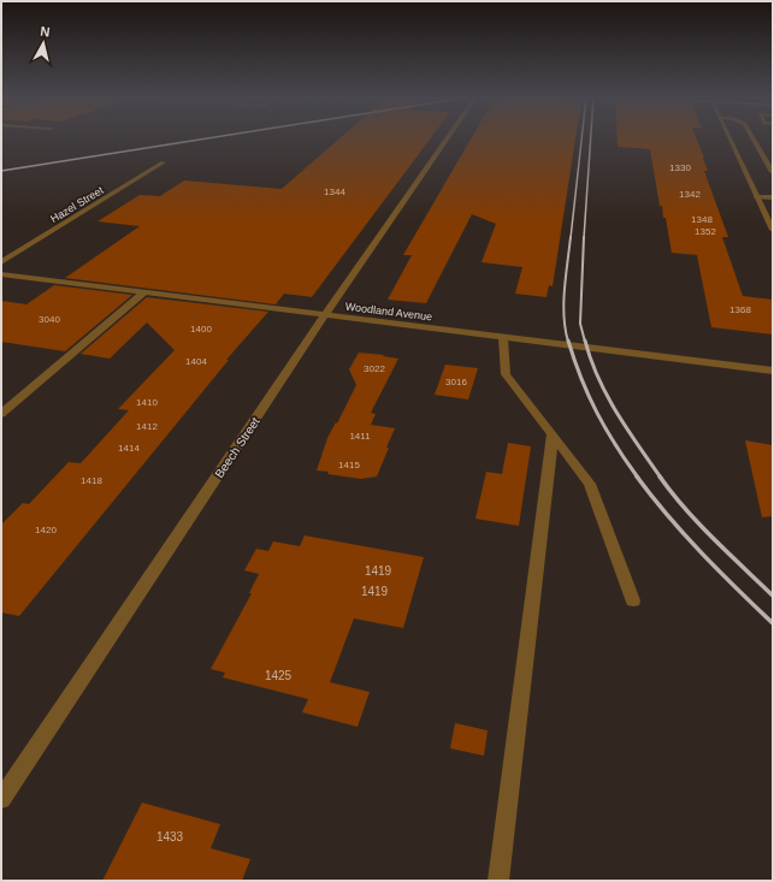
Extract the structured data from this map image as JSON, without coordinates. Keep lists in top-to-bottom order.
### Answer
{
  "streets": {
    "street": ["Hazel Street", "Woodland Avenue", "Beech Street"]
  },
  "crossings": [
    ["Woodland Avenue", "Beech Street"]
  ],
  "house_numbers": [
    "1330",
    "1344",
    "1342",
    "1348",
    "1352",
    "1368",
    "3040",
    "1400",
    "1404",
    "3022",
    "3016",
    "1410",
    "1412",
    "1411",
    "1414",
    "1415",
    "1418",
    "1420",
    "1419",
    "1419",
    "1425",
    "1433"
  ],
  "north": "top"
}
